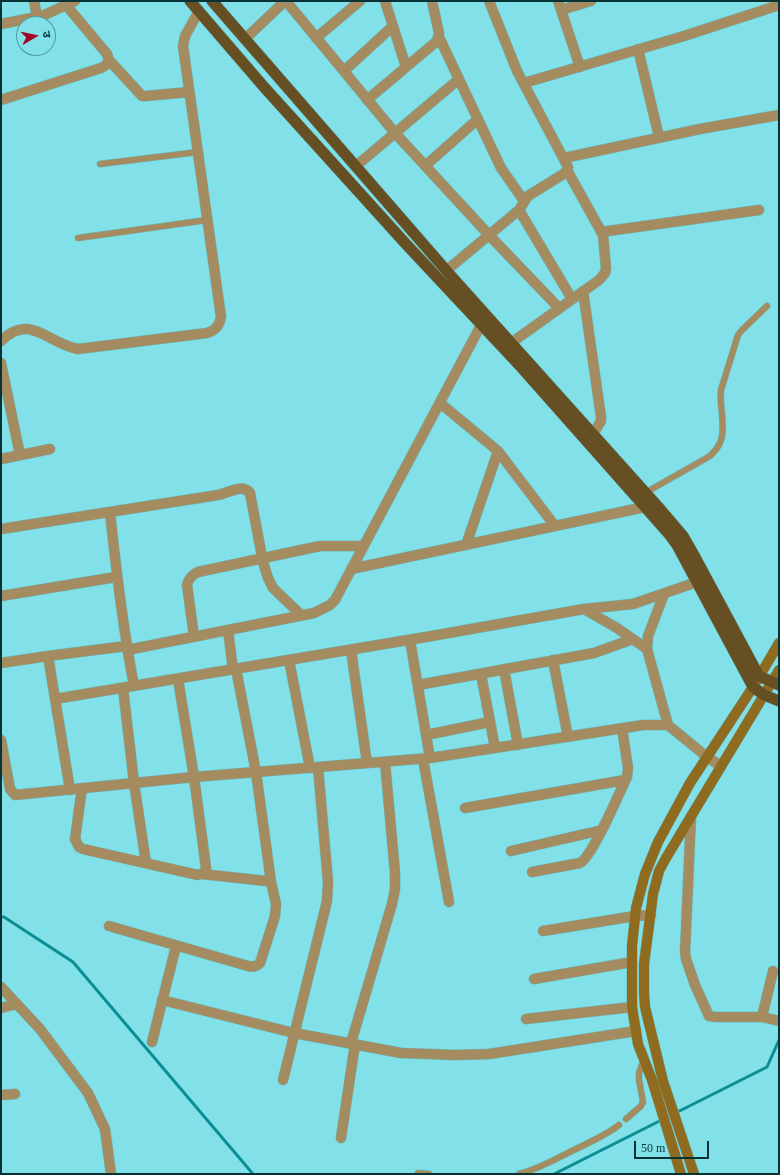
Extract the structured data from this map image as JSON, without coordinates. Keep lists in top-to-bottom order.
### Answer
{
  "scale_bar": "50 m",
  "north": "right"
}
